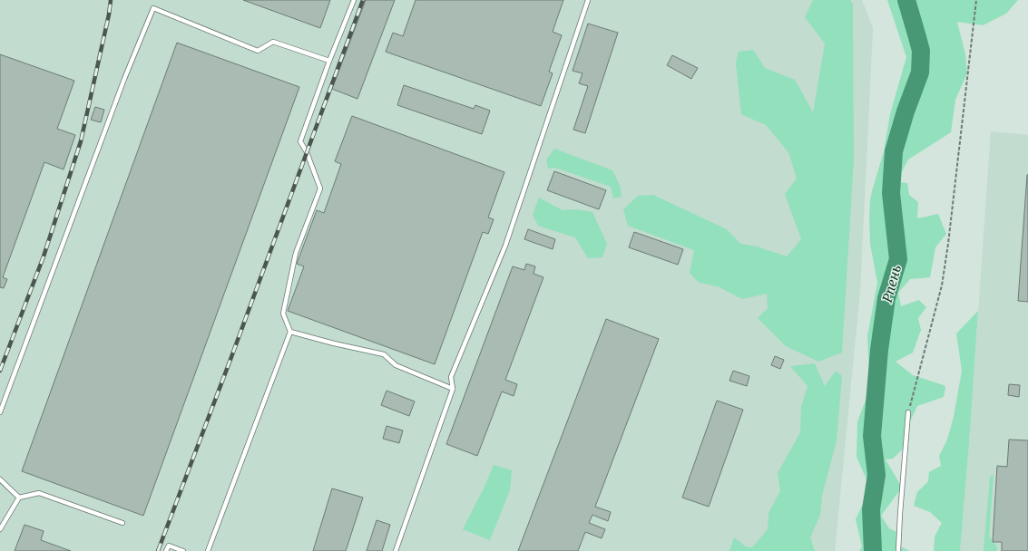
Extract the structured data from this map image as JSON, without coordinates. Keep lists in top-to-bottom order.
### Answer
{
  "water": ["Рпень"]
}
